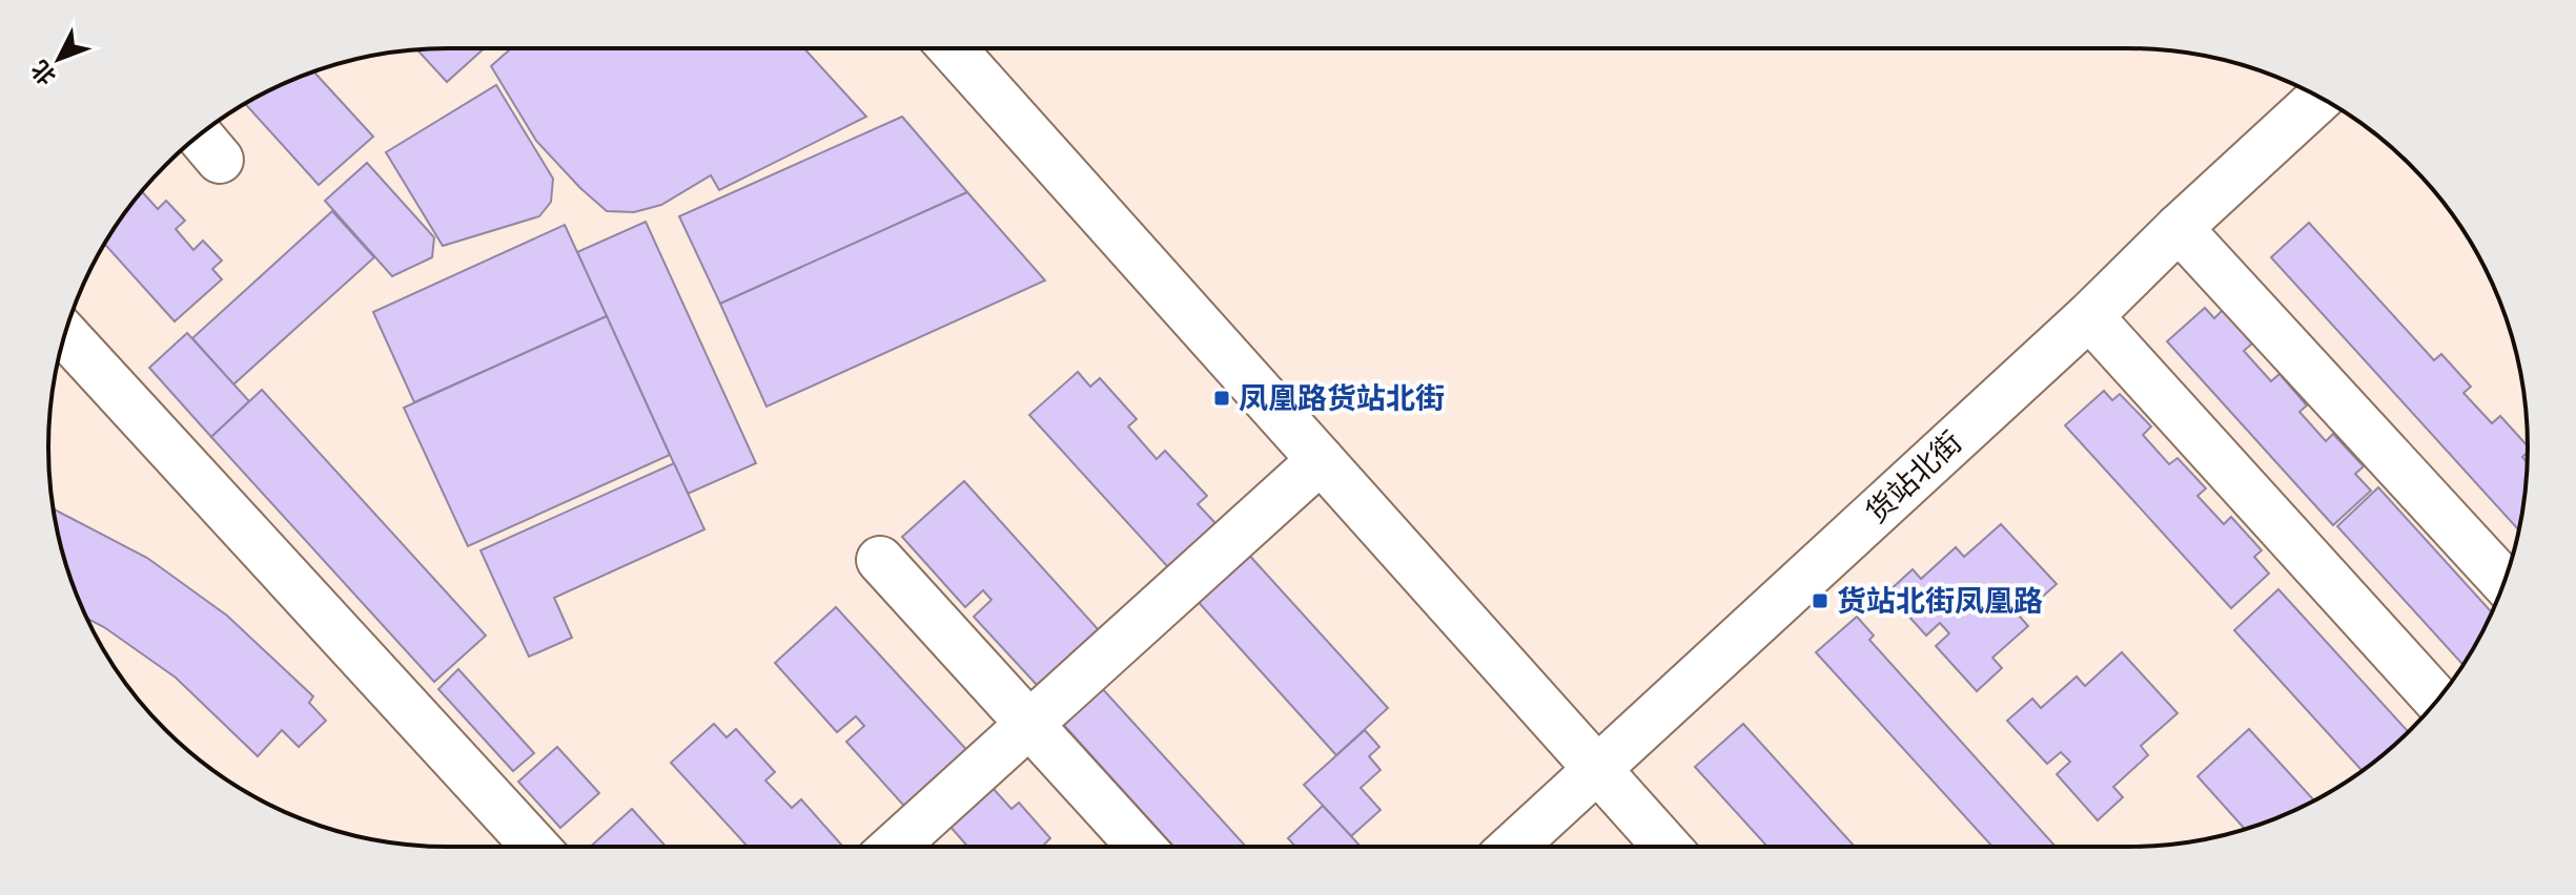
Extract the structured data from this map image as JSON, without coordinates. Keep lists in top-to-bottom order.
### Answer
{
  "streets": {
    "street": ["货站北街"]
  },
  "places": {
    "transit": ["凤凰路货站北街", "货站北街凤凰路"]
  },
  "north": "bottom left"
}
